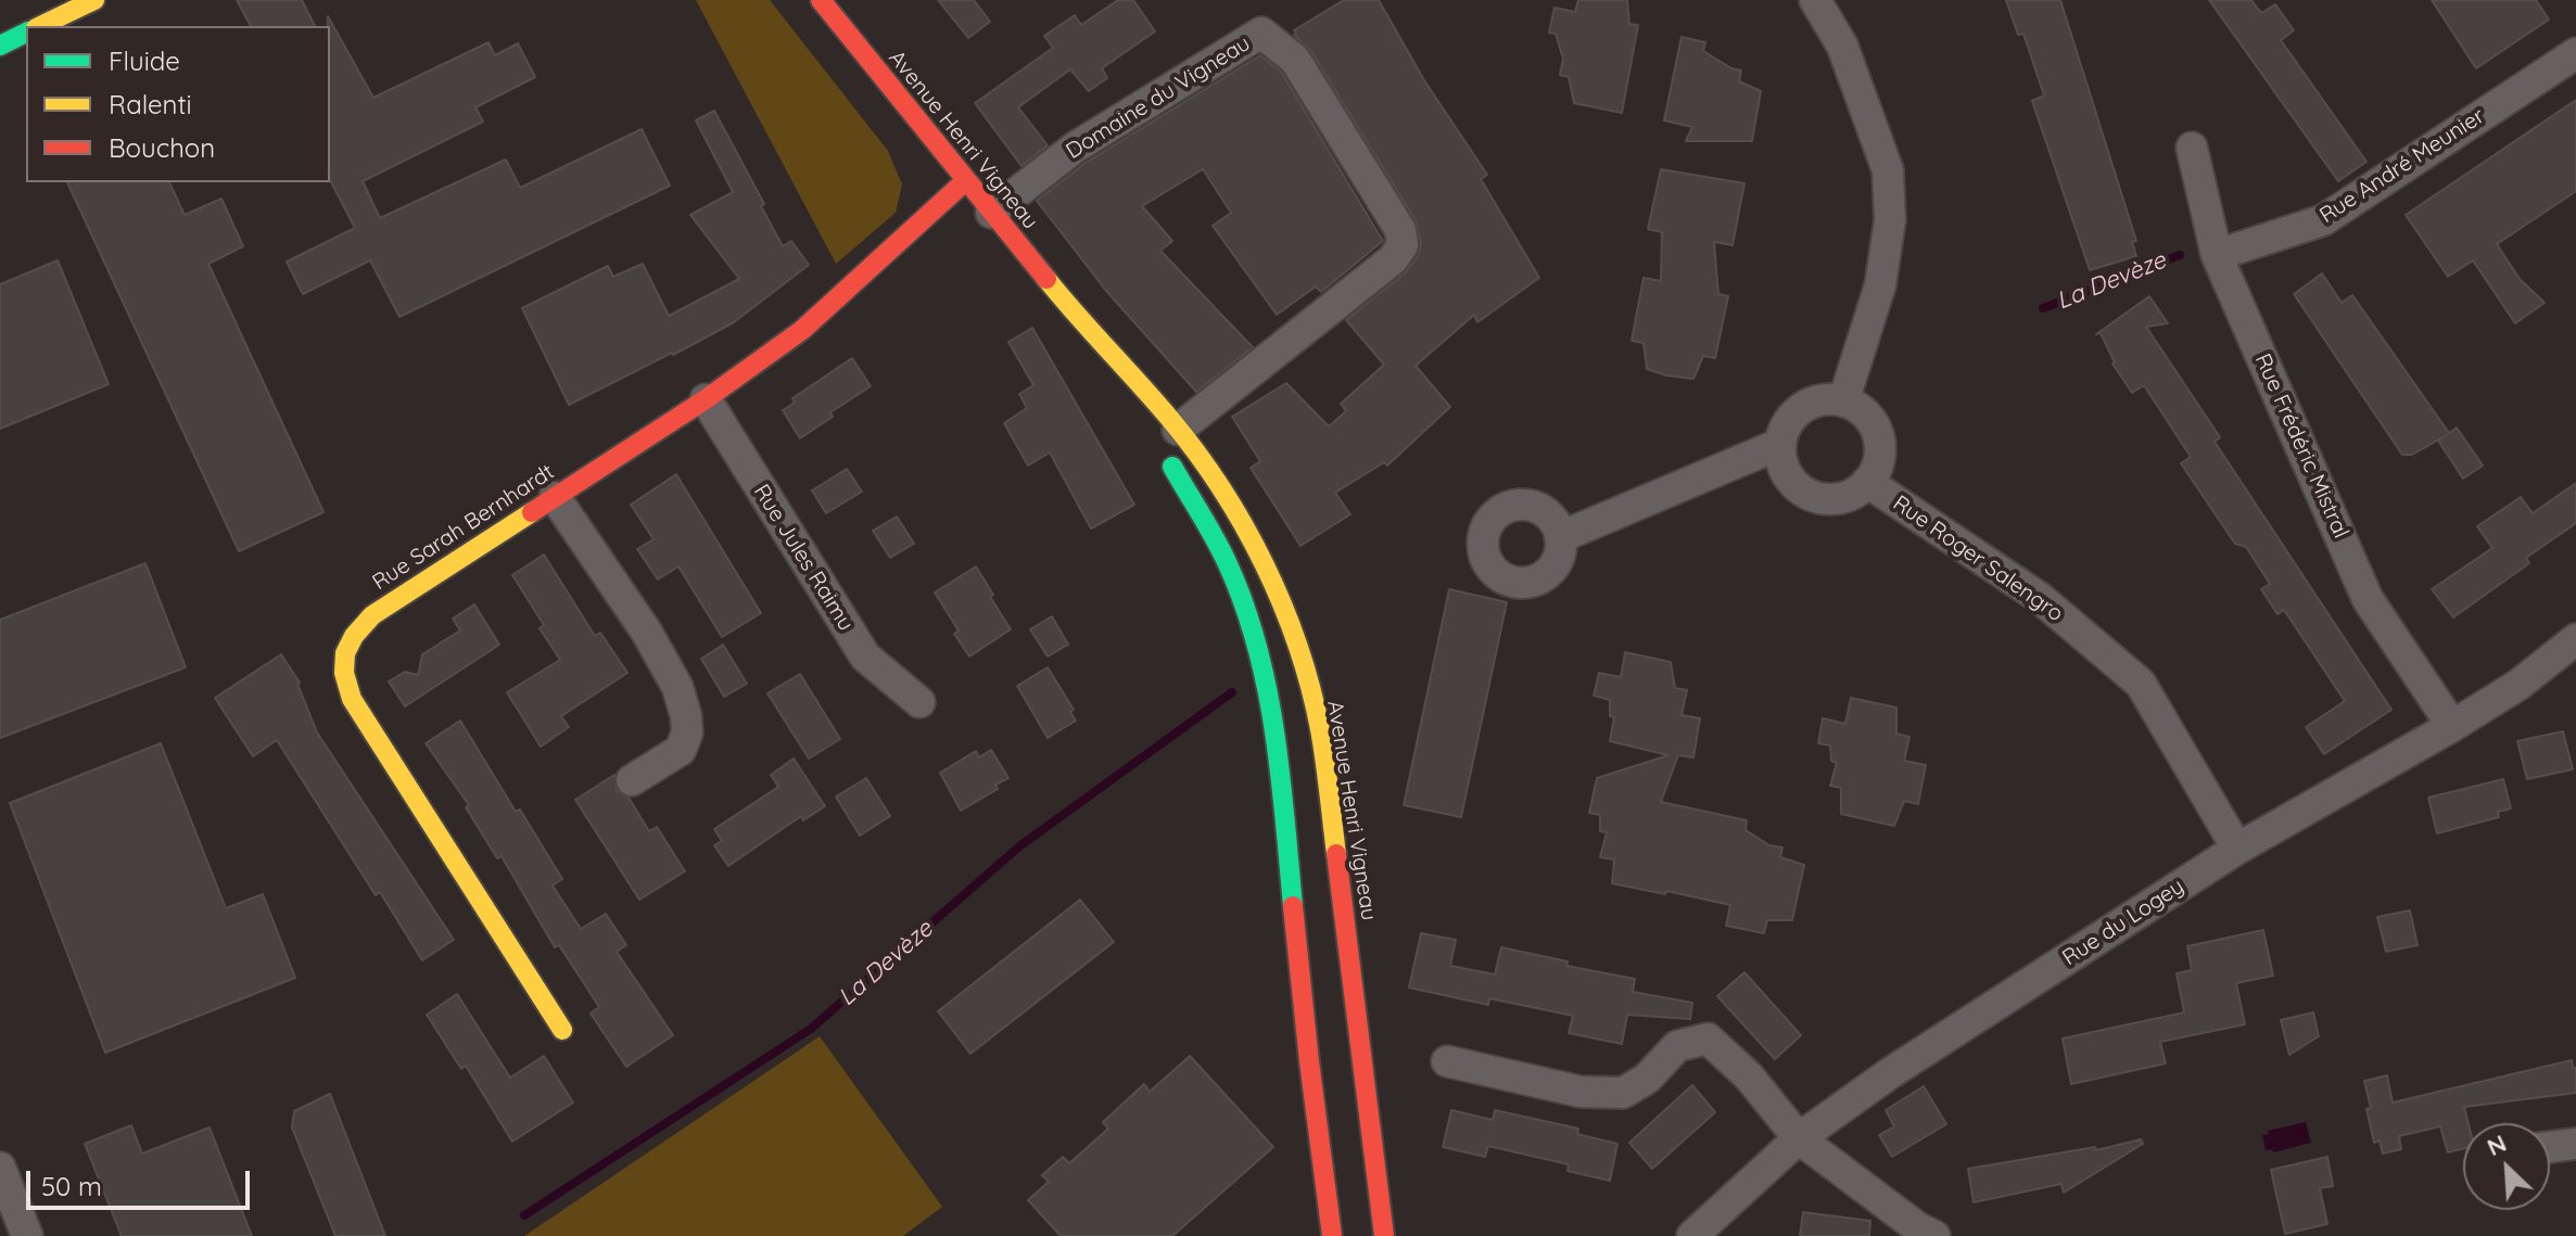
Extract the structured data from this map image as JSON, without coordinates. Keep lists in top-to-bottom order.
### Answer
{
  "streets": {
    "street": [
      "Domaine du Vigneau",
      "Avenue Henri Vigneau",
      "Rue André Meunier",
      "Rue Frédéric Mistral",
      "Rue Sarah Bernhardt",
      "Rue Jules Raimu",
      "Rue Roger Salengro",
      "Rue du Logey"
    ]
  },
  "crossings": [
    ["Domaine du Vigneau", "Avenue Henri Vigneau"],
    ["Avenue Henri Vigneau", "Rue Sarah Bernhardt"],
    ["Rue André Meunier", "Rue Frédéric Mistral"],
    ["Rue Frédéric Mistral", "Rue du Logey"],
    ["Rue Sarah Bernhardt", "Rue Jules Raimu"],
    ["Rue Roger Salengro", "Rue du Logey"]
  ],
  "water": ["La Devèze"],
  "legend": ["Fluide", "Ralenti", "Bouchon"],
  "scale_bar": "50 m",
  "north": "top left"
}
